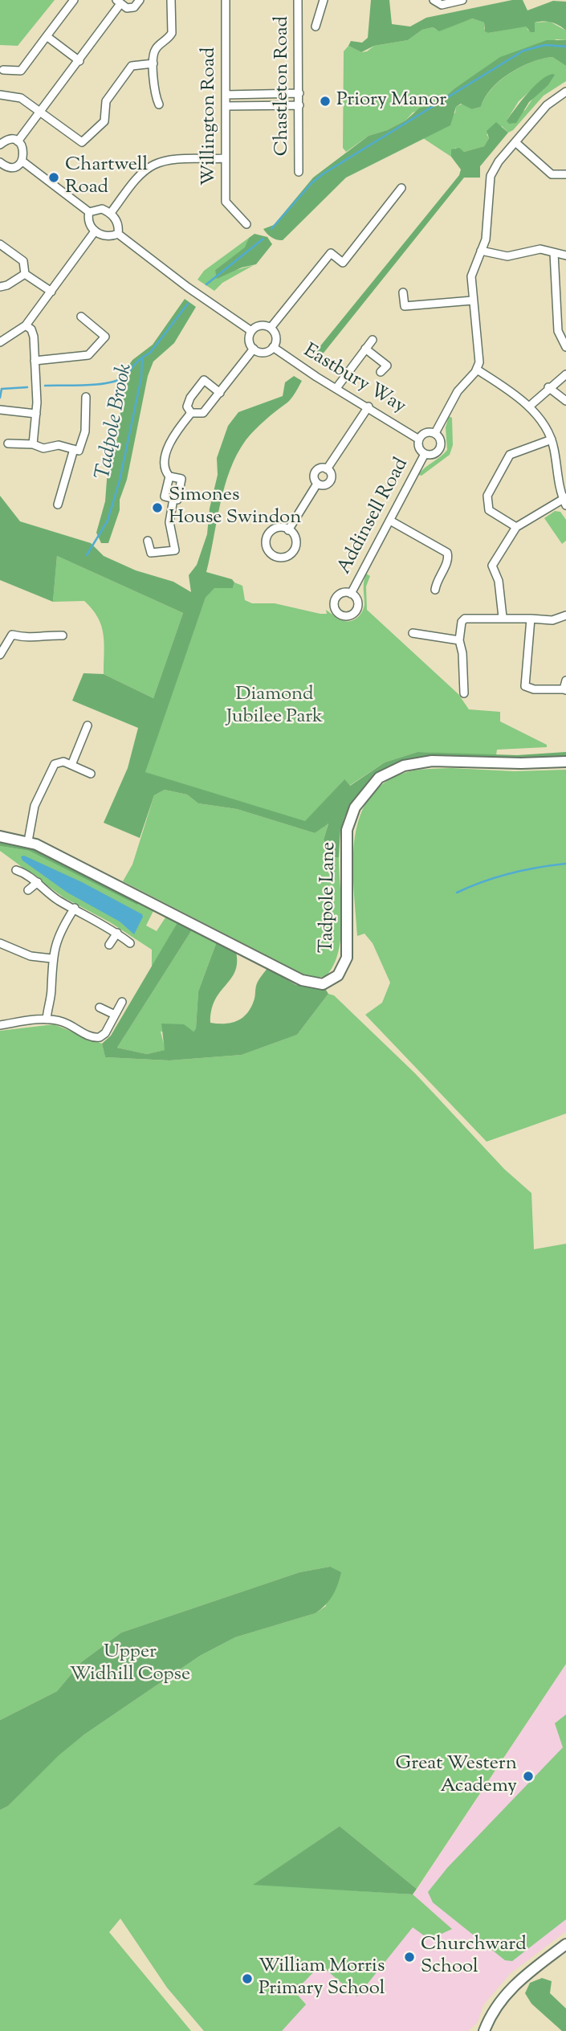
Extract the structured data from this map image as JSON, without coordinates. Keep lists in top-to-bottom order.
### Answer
{
  "streets": {
    "street": [
      "Chastleton Road",
      "Willington Road",
      "Eastbury Way",
      "Addinsell Road",
      "Tadpole Lane"
    ]
  },
  "crossings": [
    ["Eastbury Way", "Addinsell Road"]
  ],
  "water": ["Tadpole Brook"],
  "parks": ["Diamond Jubilee Park", "Upper Widhill Copse"],
  "places": [
    "Priory Manor",
    "Chartwell Road",
    "Simones House Swindon",
    "Great Western Academy",
    "Churchward School",
    "William Morris Primary School"
  ]
}
